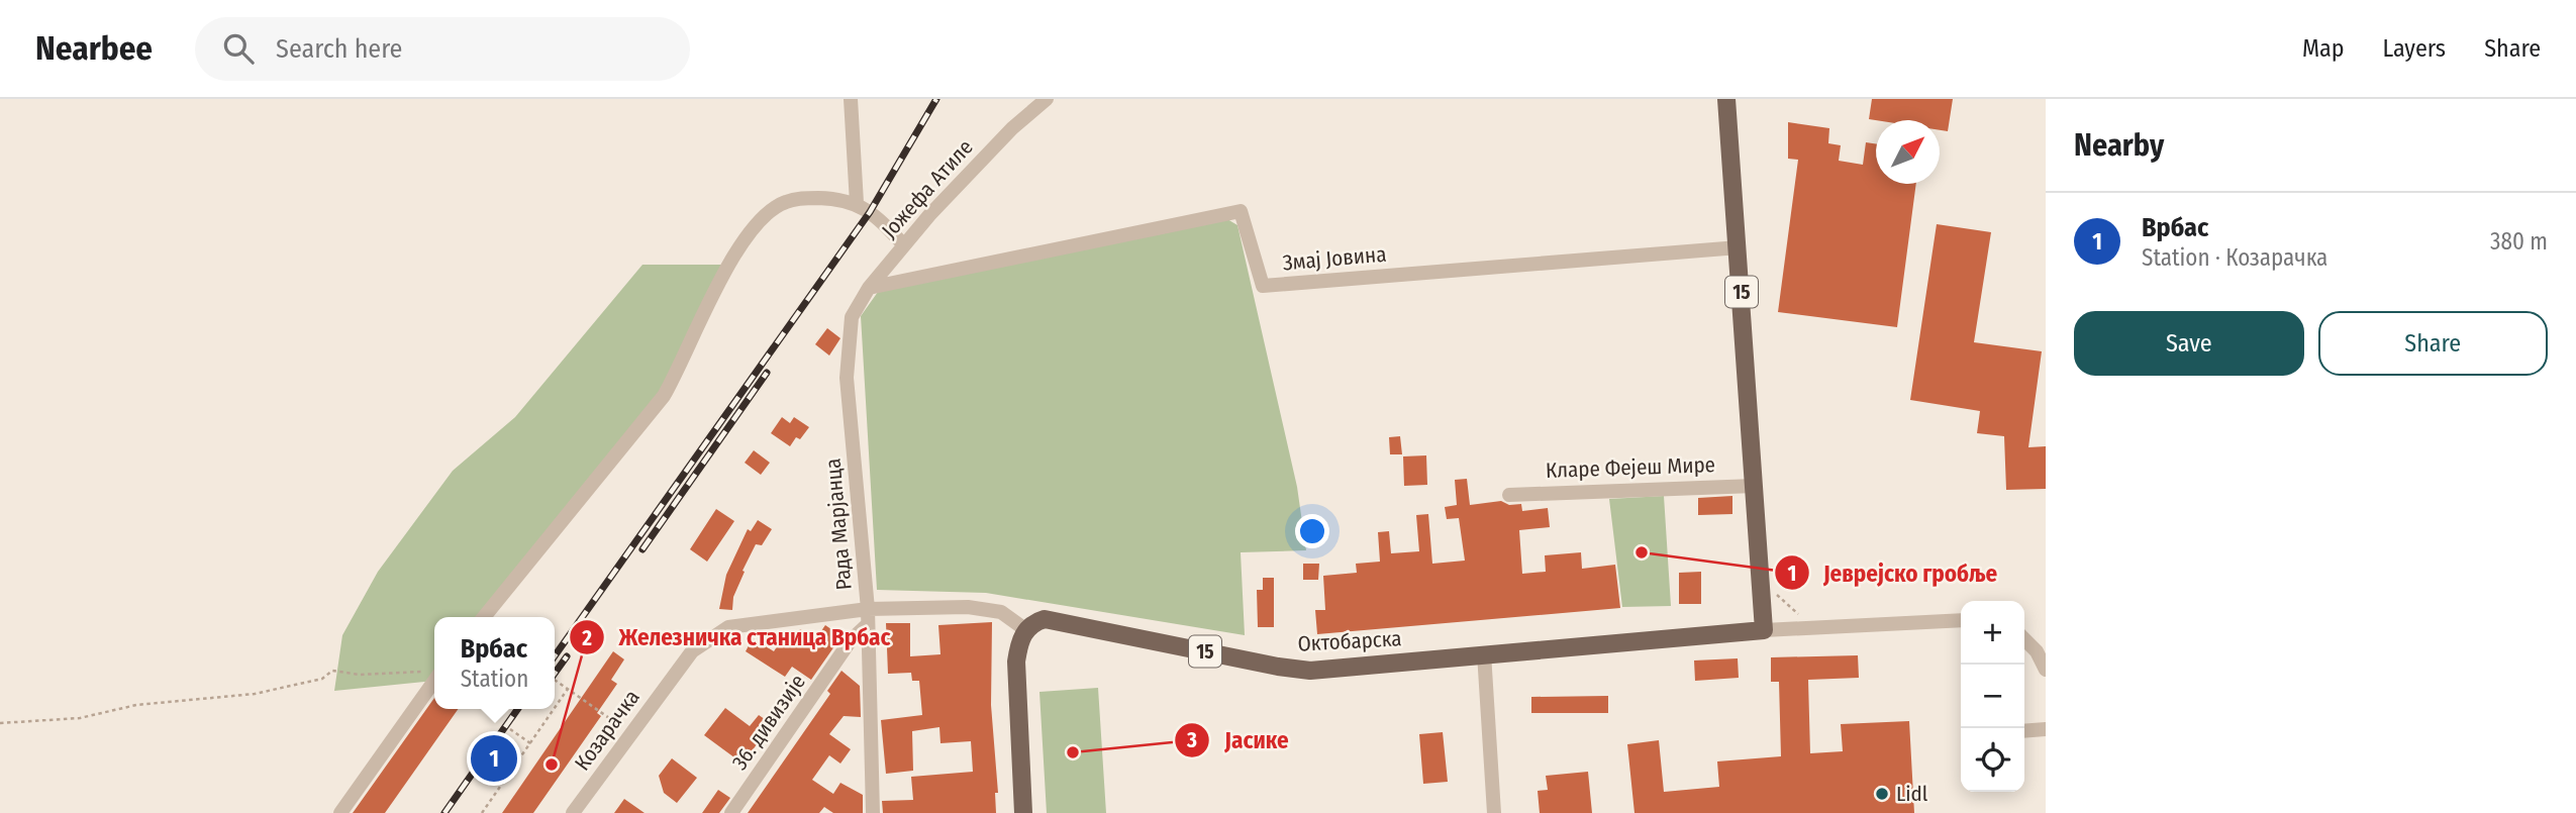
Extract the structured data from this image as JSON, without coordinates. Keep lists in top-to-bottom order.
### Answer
{
  "streets": {
    "main road": ["15", "Октобарска"],
    "street": [
      "Јожефа Атиле",
      "Змај Јовина",
      "Кларе Фејеш Мире",
      "Рада Марјанца",
      "36. дивизије",
      "Козарачка"
    ]
  },
  "crossings": [
    ["Јожефа Атиле", "Змај Јовина"],
    ["Јожефа Атиле", "Рада Марјанца"],
    ["Змај Јовина", "15"],
    ["15", "Кларе Фејеш Мире"],
    ["15", "Октобарска"],
    ["Рада Марјанца", "36. дивизије"],
    ["Рада Марјанца", "Козарачка"],
    ["36. дивизије", "Козарачка"]
  ],
  "places": [
    "Јеврејско гробље",
    "Јасике",
    "Железничка станица Врбас",
    "Lidl"
  ],
  "north": "top right",
  "page": {
    "header": "Nearbee",
    "search": "Search here",
    "nav": ["Map", "Layers", "Share"],
    "heading": "Nearby",
    "list": [
      {
        "mark": "1",
        "name": "Врбас",
        "note": "Station · Козарачка",
        "value": "380 m"
      }
    ],
    "buttons": ["Save", "Share"],
    "map_buttons": ["+", "−"],
    "popup": ["Врбас", "Station"],
    "pins": "1"
  }
}
